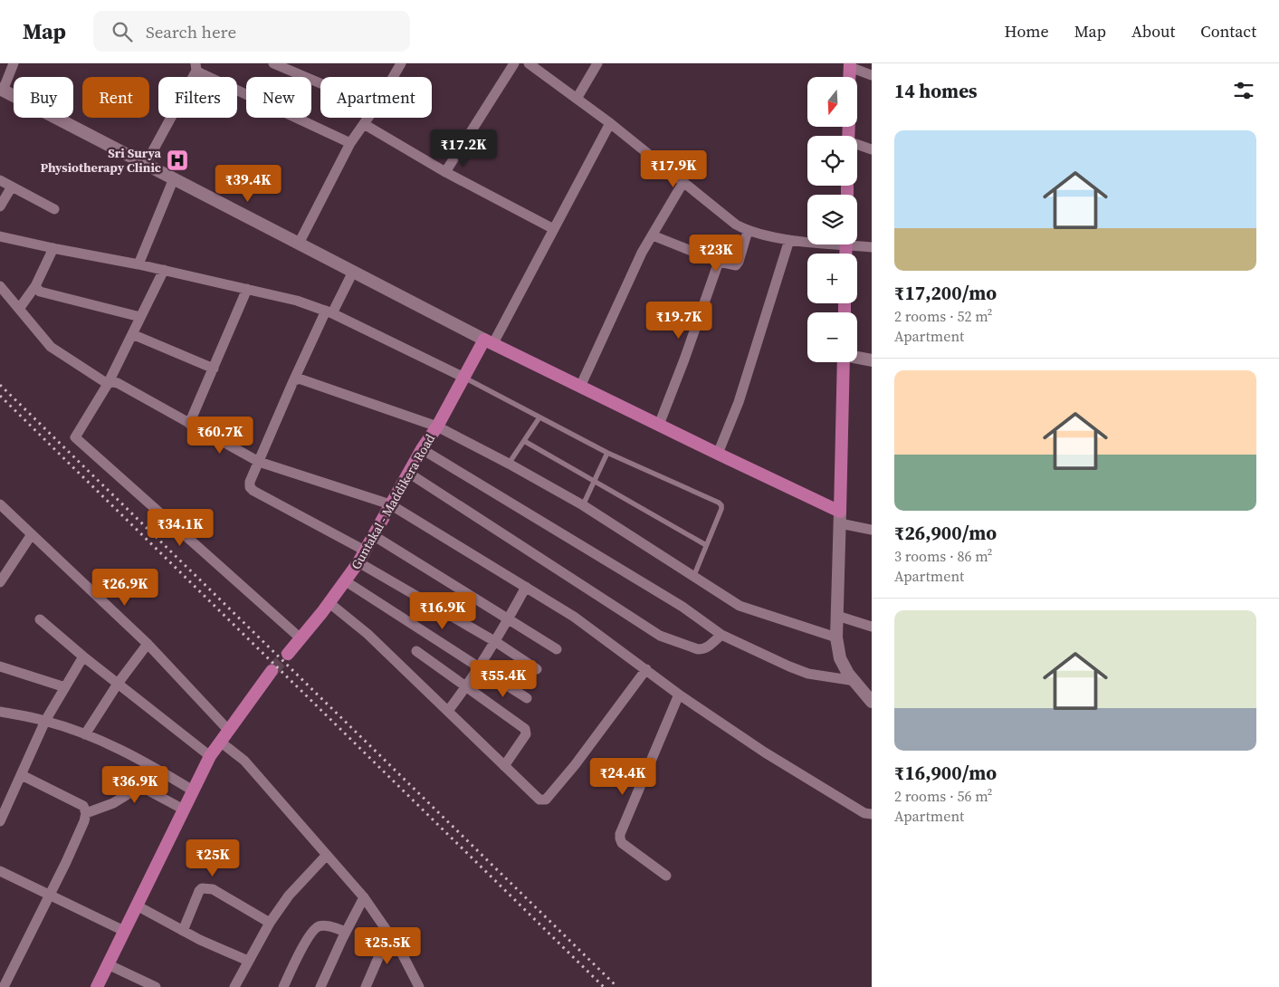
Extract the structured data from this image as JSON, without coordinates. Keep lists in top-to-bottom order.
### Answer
{
  "streets": {
    "main road": ["Guntakal - Maddikera Road"]
  },
  "places": {
    "hospital": ["Sri Surya Physiotherapy Clinic"]
  },
  "north": "bottom",
  "page": {
    "header": "Map",
    "search": "Search here",
    "nav": [
      "Home",
      "Map",
      "About",
      "Contact"
    ],
    "heading": "14 homes",
    "map_buttons": ["+", "−"],
    "chip": [
      "Buy",
      "Rent",
      "Filters",
      "New",
      "Apartment"
    ],
    "list": [
      {
        "name": "₹17,200/mo",
        "note": "2 rooms · 52 m² · Apartment"
      },
      {
        "name": "₹26,900/mo",
        "note": "3 rooms · 86 m² · Apartment"
      },
      {
        "name": "₹16,900/mo",
        "note": "2 rooms · 56 m² · Apartment"
      }
    ],
    "price": [
      "₹17.2K",
      "₹17.9K",
      "₹39.4K",
      "₹23K",
      "₹19.7K",
      "₹60.7K",
      "₹34.1K",
      "₹26.9K",
      "₹16.9K",
      "₹55.4K",
      "₹24.4K",
      "₹36.9K",
      "₹25K",
      "₹25.5K"
    ]
  }
}
